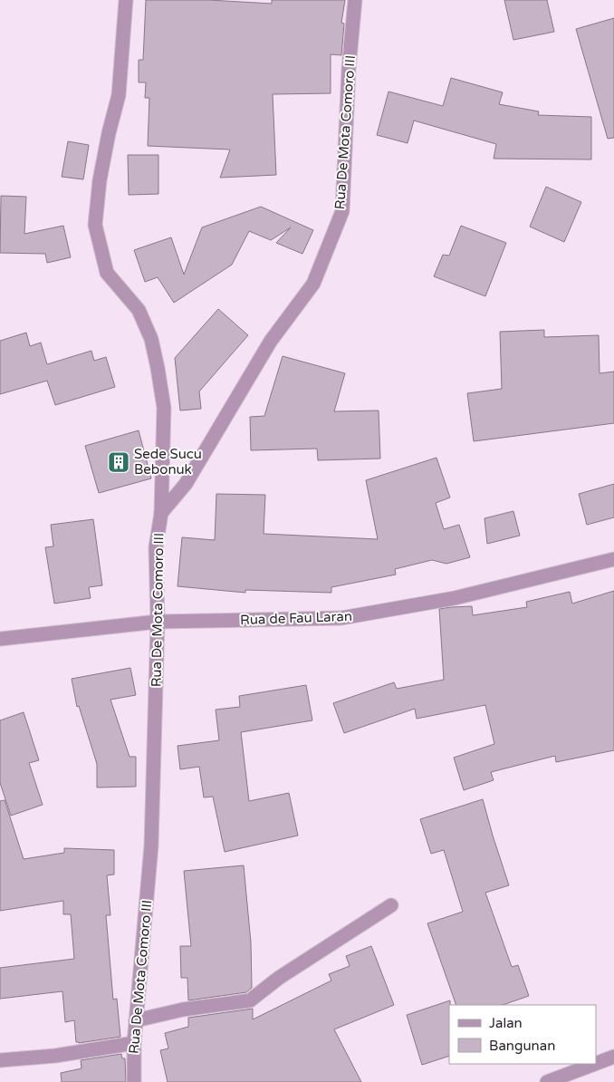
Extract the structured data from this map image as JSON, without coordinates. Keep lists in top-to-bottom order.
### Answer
{
  "streets": {
    "street": ["Rua De Mota Comoro III", "Rua de Fau Laran"]
  },
  "crossings": [
    ["Rua De Mota Comoro III", "Rua de Fau Laran"]
  ],
  "places": {
    "building": ["Sede Sucu Bebonuk"]
  },
  "legend": ["Jalan", "Bangunan"]
}
